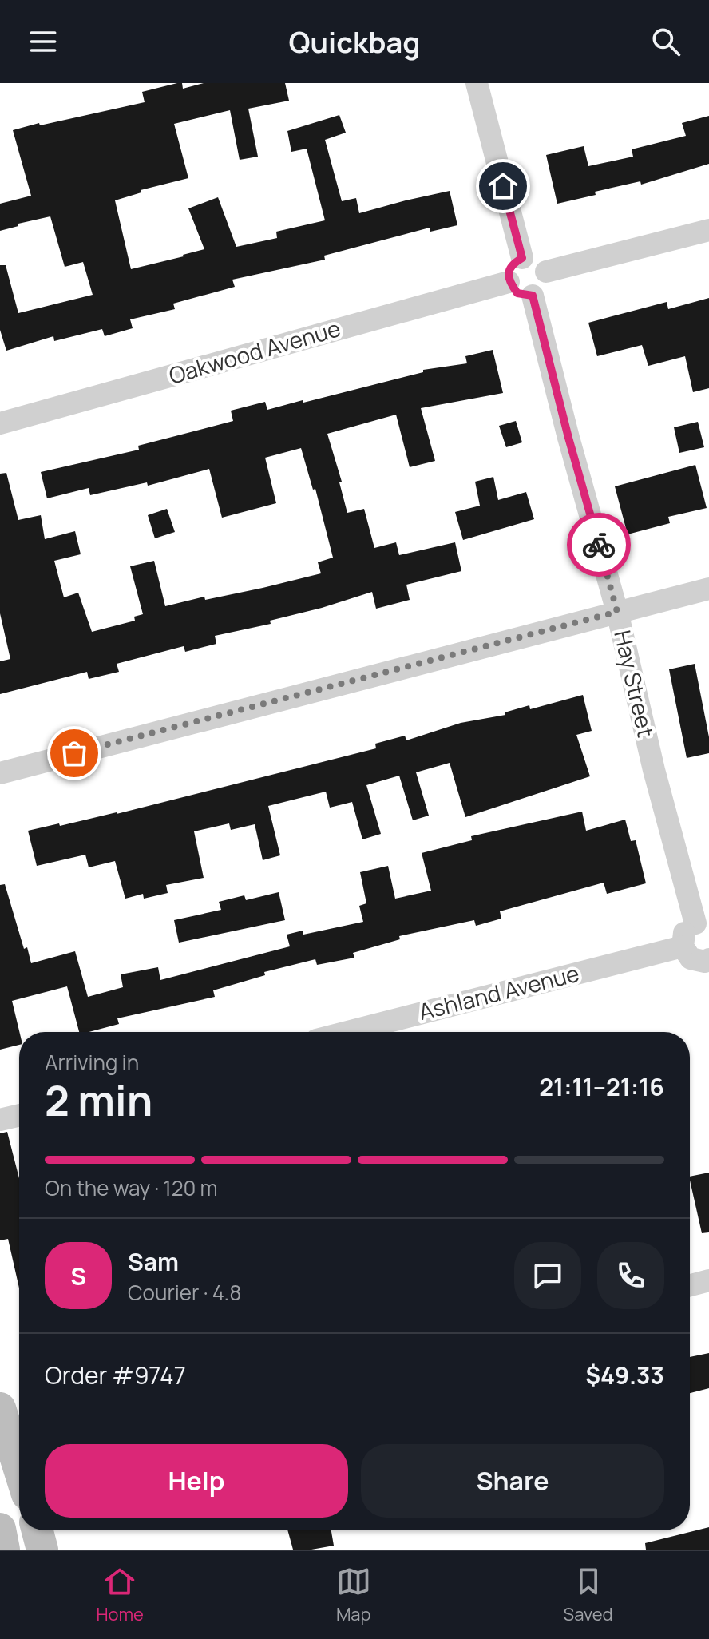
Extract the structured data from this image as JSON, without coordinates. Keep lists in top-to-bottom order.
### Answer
{
  "streets": {
    "street": ["Oakwood Avenue", "Hay Street", "Ashland Avenue"]
  },
  "crossings": [
    ["Oakwood Avenue", "Hay Street"]
  ],
  "page": {
    "header": "Quickbag",
    "heading": ["2 min", "Arriving in", "21:11–21:16"],
    "panel": [
      "Sam",
      "Courier · 4.8",
      "Order #9747",
      "$49.33"
    ],
    "bar": "On the way · 120 m",
    "round": "S",
    "buttons": ["Help", "Share"],
    "tabs": ["Home", "Map", "Saved"]
  }
}
